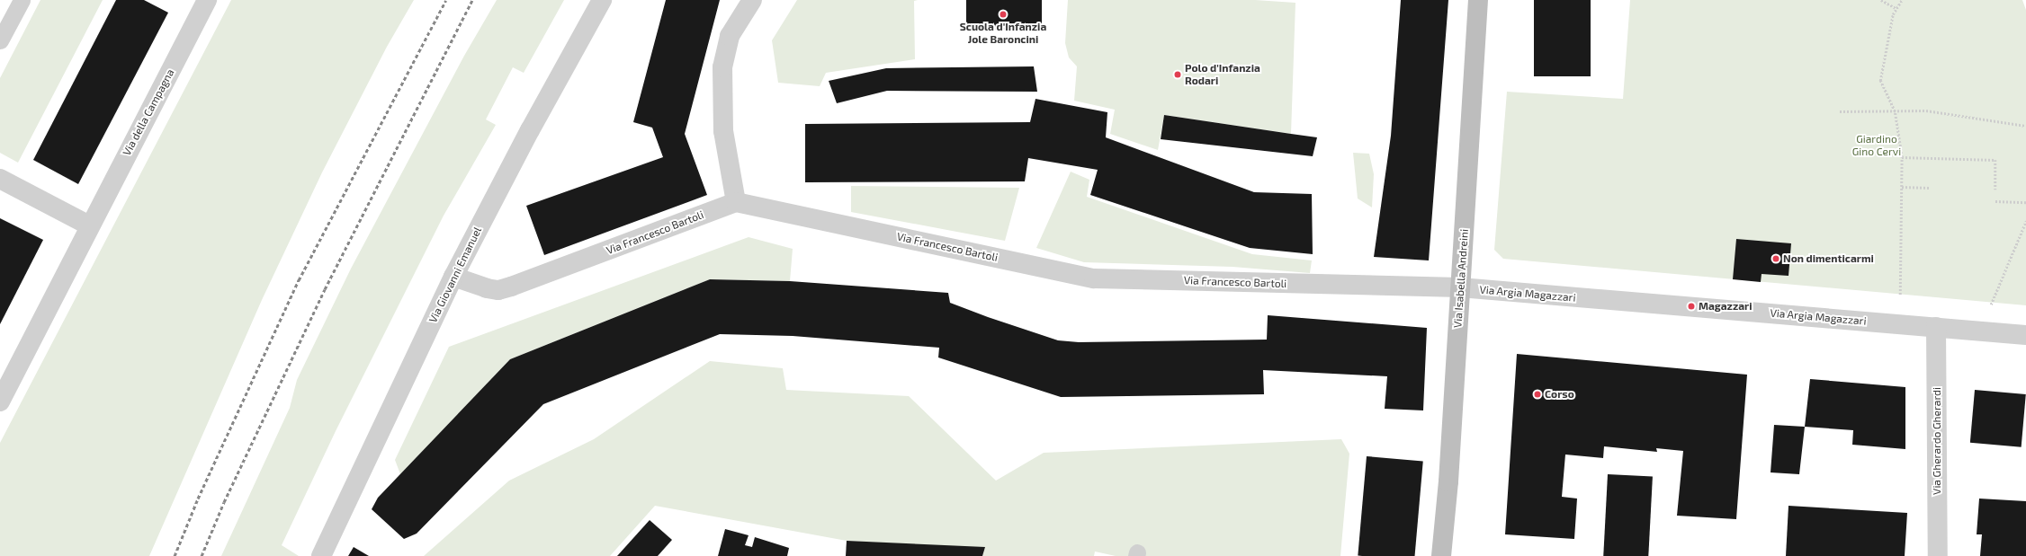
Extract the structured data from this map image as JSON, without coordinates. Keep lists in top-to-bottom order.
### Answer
{
  "streets": {
    "main road": ["Via Isabella Andreini"],
    "street": [
      "Via della Campagna",
      "Via Francesco Bartoli",
      "Via Giovanni Emanuel",
      "Via Argia Magazzari",
      "Via Gherardo Gherardi"
    ]
  },
  "crossings": [
    ["Via Francesco Bartoli", "Via Giovanni Emanuel"],
    ["Via Francesco Bartoli", "Via Isabella Andreini"],
    ["Via Francesco Bartoli", "Via Argia Magazzari"],
    ["Via Isabella Andreini", "Via Argia Magazzari"],
    ["Via Argia Magazzari", "Via Gherardo Gherardi"]
  ],
  "parks": ["Giardino Gino Cervi"],
  "places": [
    "Scuola d'Infanzia Jole Baroncini",
    "Polo d'Infanzia Rodari",
    "Non dimenticarmi",
    "Magazzari",
    "Corso"
  ]
}
